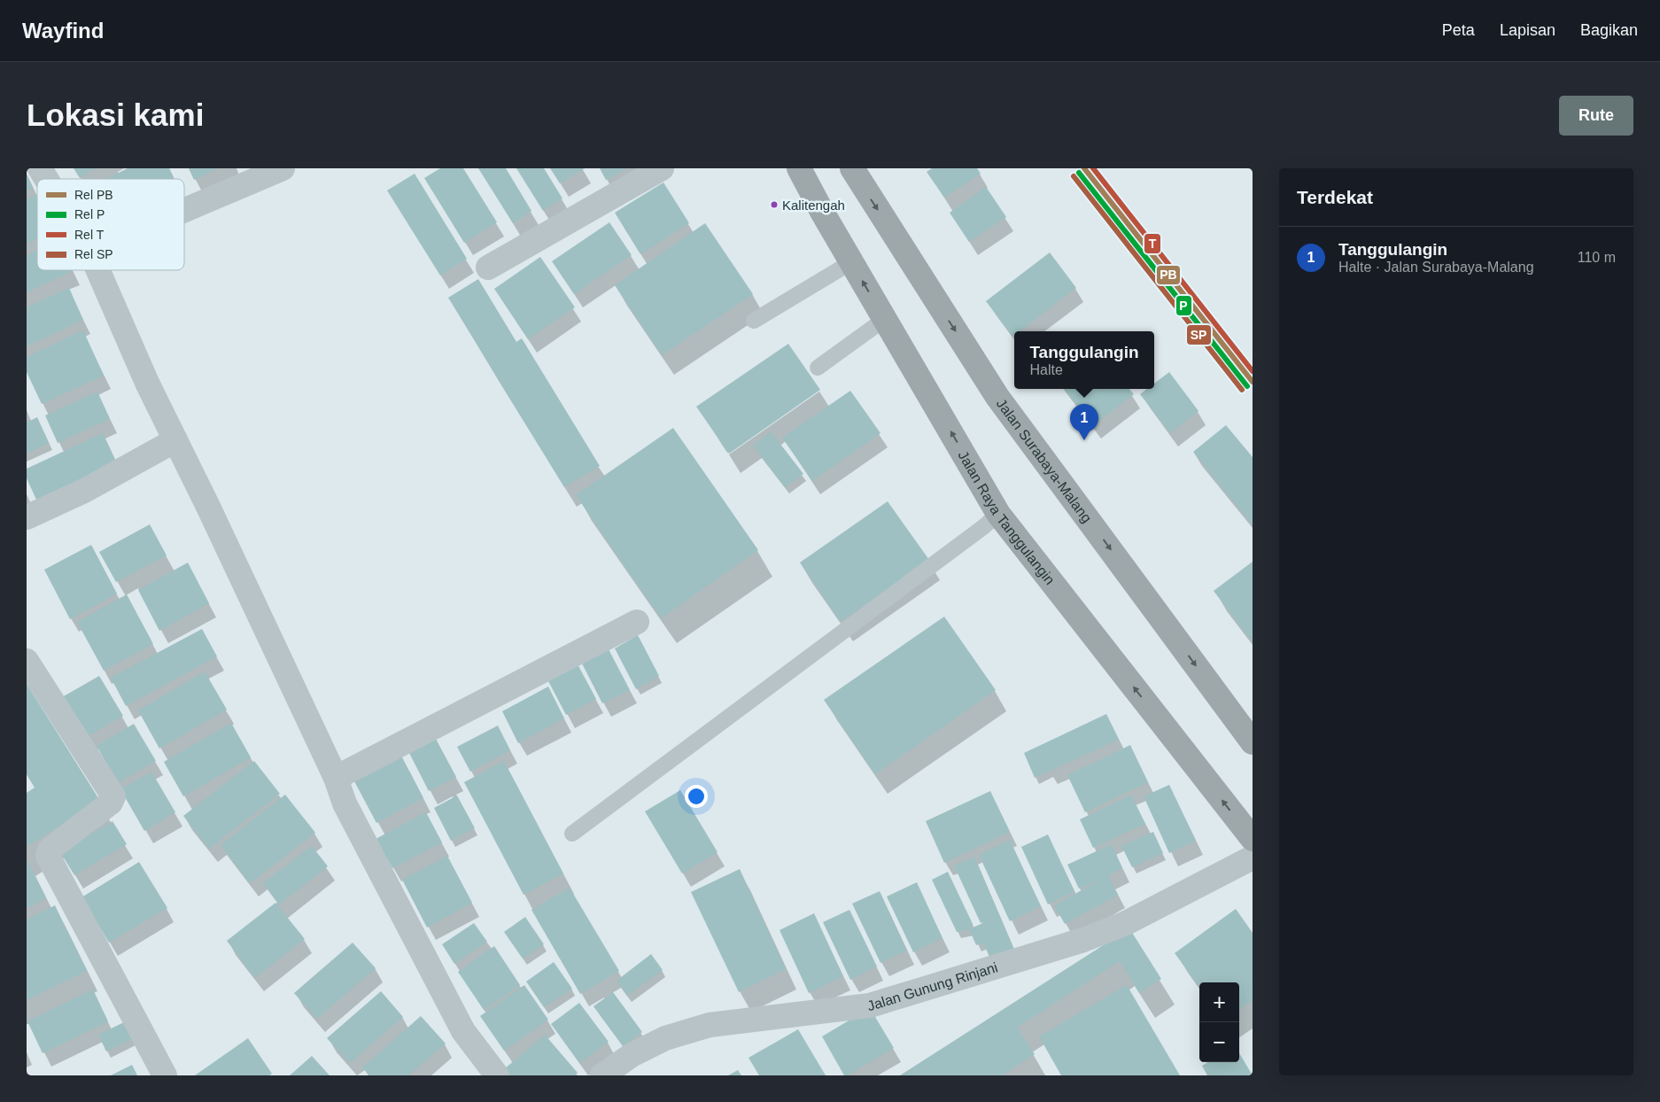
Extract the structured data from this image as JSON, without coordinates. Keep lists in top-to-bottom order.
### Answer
{
  "streets": {
    "highway": ["Jalan Surabaya-Malang", "Jalan Raya Tanggulangin"],
    "street": ["Jalan Gunung Rinjani"]
  },
  "one_way": ["Jalan Surabaya-Malang", "Jalan Raya Tanggulangin"],
  "places": ["Kalitengah"],
  "lines": [
    "rail line PB",
    "rail line T",
    "rail line P",
    "rail line SP"
  ],
  "legend": [
    "Rel PB",
    "Rel P",
    "Rel T",
    "Rel SP"
  ],
  "page": {
    "header": "Wayfind",
    "nav": ["Peta", "Lapisan", "Bagikan"],
    "buttons": "Rute",
    "title": "Lokasi kami",
    "heading": "Terdekat",
    "list": [
      {
        "mark": "1",
        "name": "Tanggulangin",
        "note": "Halte · Jalan Surabaya-Malang",
        "value": "110 m"
      }
    ],
    "popup": ["Tanggulangin", "Halte"],
    "pins": "1",
    "map_buttons": ["+", "−"]
  }
}
